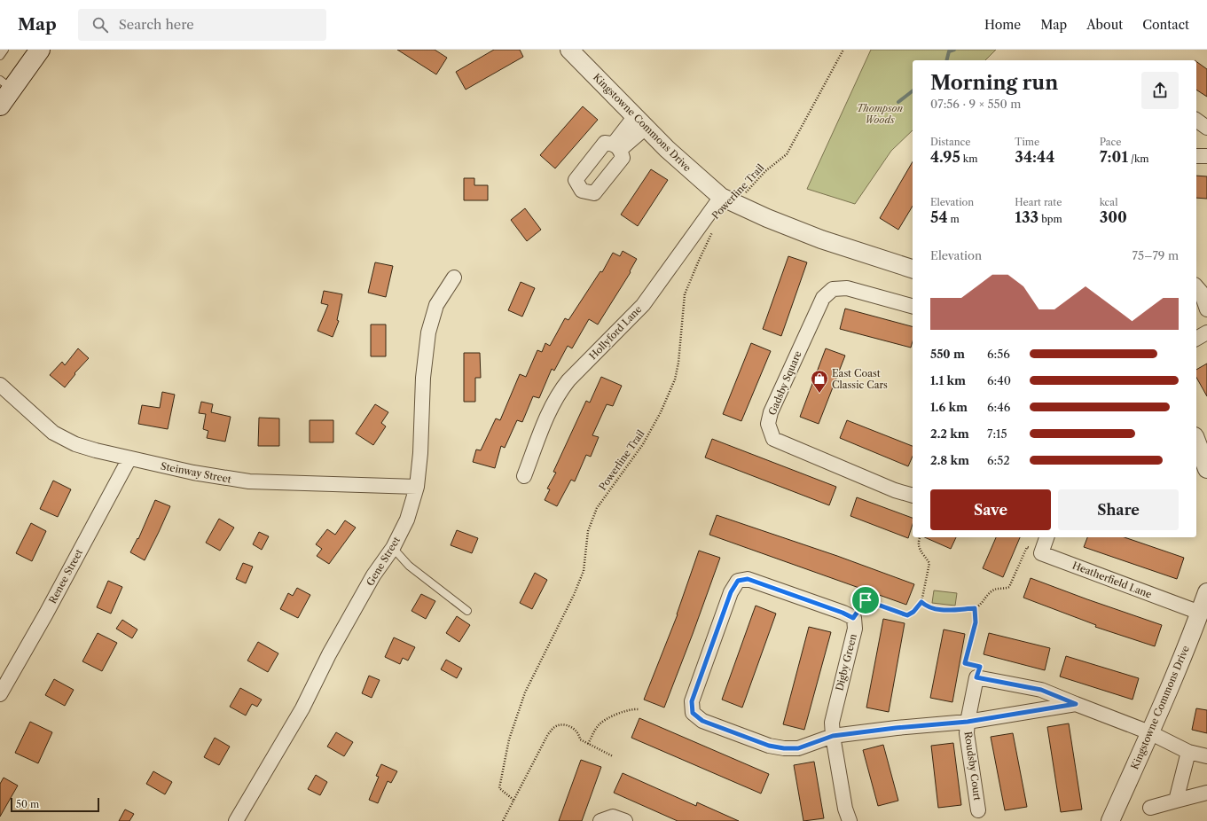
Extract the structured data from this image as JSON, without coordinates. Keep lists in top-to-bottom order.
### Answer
{
  "streets": {
    "street": [
      "Kingstowne Commons Drive",
      "Hollyford Lane",
      "Gadsby Square",
      "Steinway Street",
      "Gene Street",
      "Renee Street",
      "Heatherfield Lane",
      "Digby Green",
      "Roudsby Court"
    ],
    "path": ["Powerline Trail"]
  },
  "crossings": [
    ["Kingstowne Commons Drive", "Powerline Trail"],
    ["Kingstowne Commons Drive", "Hollyford Lane"],
    ["Kingstowne Commons Drive", "Heatherfield Lane"],
    ["Powerline Trail", "Hollyford Lane"],
    ["Steinway Street", "Gene Street"],
    ["Steinway Street", "Renee Street"]
  ],
  "parks": ["Thompson Woods"],
  "places": {
    "shop": ["East Coast Classic Cars"]
  },
  "scale_bar": "50 m",
  "page": {
    "header": "Map",
    "search": "Search here",
    "nav": [
      "Home",
      "Map",
      "About",
      "Contact"
    ],
    "heading": ["Morning run", "07:56 · 9 × 550 m"],
    "stats": [
      ["Distance", "4.95 km"],
      ["Time", "34:44"],
      ["Pace", "7:01 /km"],
      ["Elevation", "54 m"],
      ["Heart rate", "133 bpm"],
      ["kcal", "300"]
    ],
    "chart": ["Elevation", "75–79 m"],
    "list": [
      {
        "name": "550 m",
        "note": "6:56"
      },
      {
        "name": "1.1 km",
        "note": "6:40"
      },
      {
        "name": "1.6 km",
        "note": "6:46"
      },
      {
        "name": "2.2 km",
        "note": "7:15"
      },
      {
        "name": "2.8 km",
        "note": "6:52"
      }
    ],
    "buttons": ["Save", "Share"],
    "scale": "50 m"
  }
}
